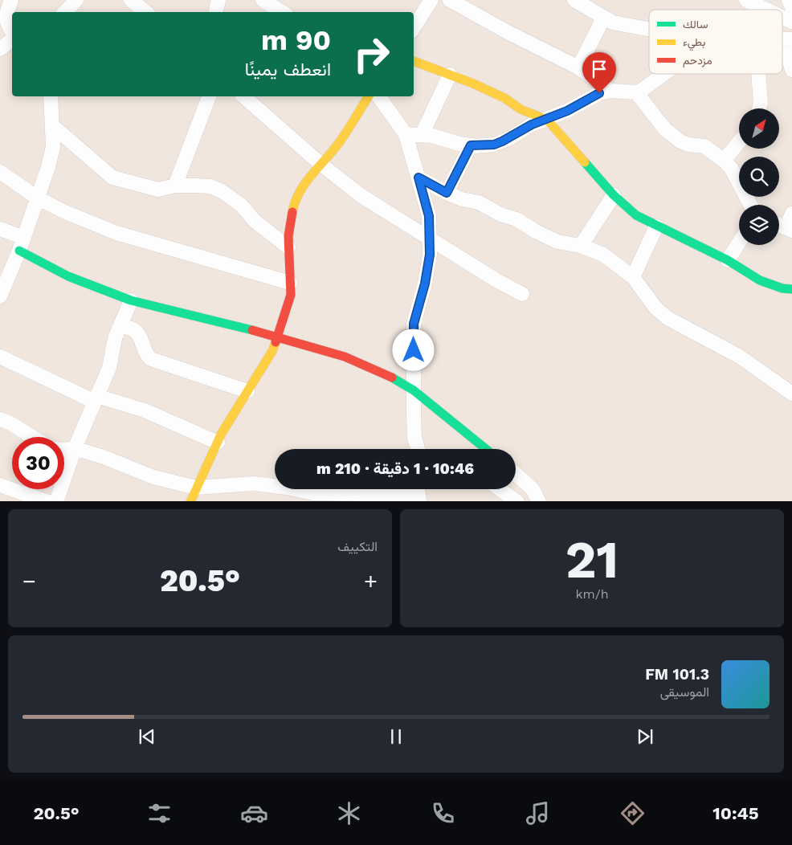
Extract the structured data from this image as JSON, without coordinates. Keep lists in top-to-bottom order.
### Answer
{
  "legend": ["سالك", "بطيء", "مزدحم"],
  "north": "top right",
  "page": {
    "turn": ["90 m", "انعطف يمينًا"],
    "limit": "30",
    "trip": "10:46 · 1 دقيقة · 210 m",
    "tile": [
      ["21", "km/h"],
      "التكييف"
    ],
    "heat": ["−", "20.5°", "+"],
    "song": ["101.3 FM", "الموسيقى"],
    "tabs": ["10:45", "20.5°"]
  }
}
